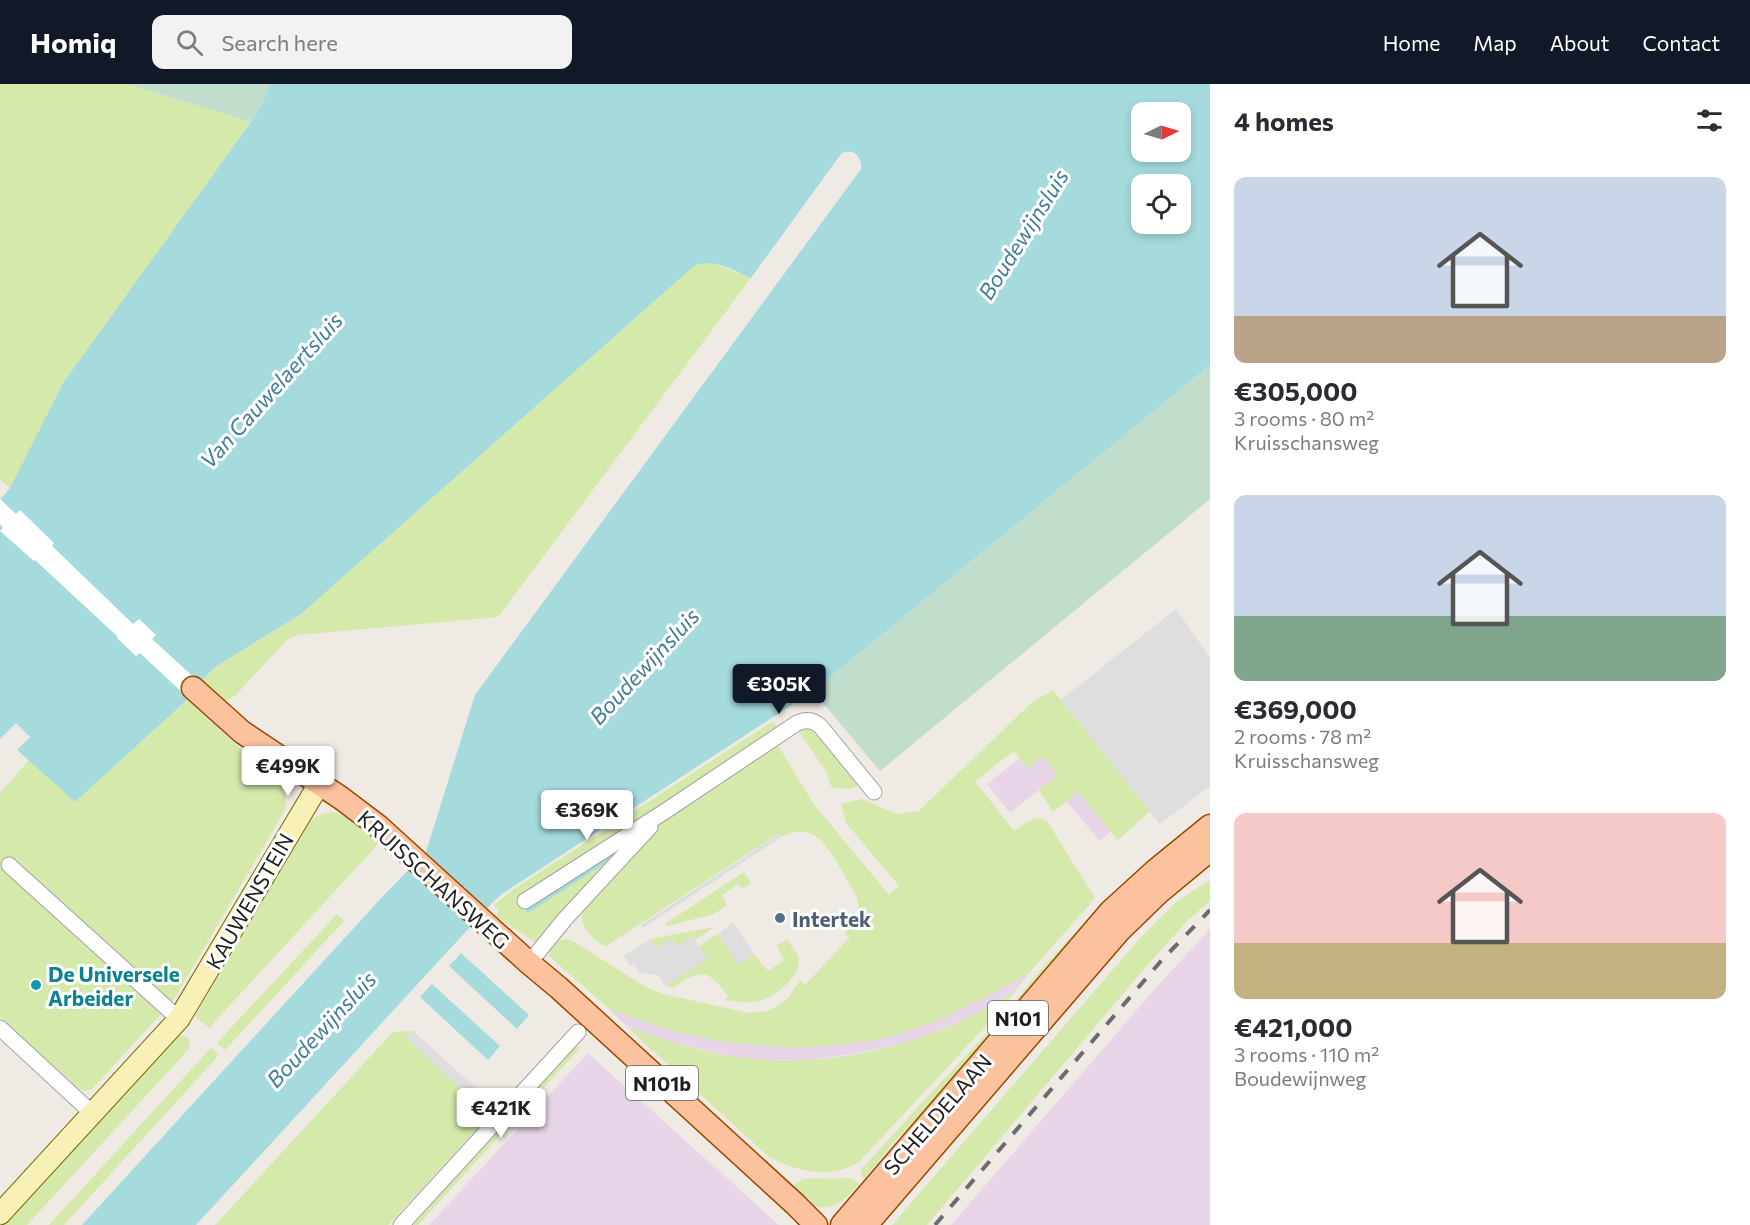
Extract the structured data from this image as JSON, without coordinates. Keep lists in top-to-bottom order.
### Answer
{
  "streets": {
    "main road": [
      "KRUISSCHANSWEG",
      "N101",
      "N101b",
      "SCHELDELAAN"
    ],
    "street": ["KAUWENSTEIN"]
  },
  "crossings": [
    ["KRUISSCHANSWEG", "KAUWENSTEIN"]
  ],
  "water": ["Boudewijnsluis", "Van Cauwelaertsluis"],
  "places": ["Intertek", "De Universele Arbeider"],
  "north": "right",
  "page": {
    "header": "Homiq",
    "search": "Search here",
    "nav": [
      "Home",
      "Map",
      "About",
      "Contact"
    ],
    "heading": "4 homes",
    "list": [
      {
        "name": "€305,000",
        "note": "3 rooms · 80 m² · Kruisschansweg"
      },
      {
        "name": "€369,000",
        "note": "2 rooms · 78 m² · Kruisschansweg"
      },
      {
        "name": "€421,000",
        "note": "3 rooms · 110 m² · Boudewijnweg"
      }
    ],
    "price": [
      "€305K",
      "€499K",
      "€369K",
      "€421K"
    ]
  }
}
